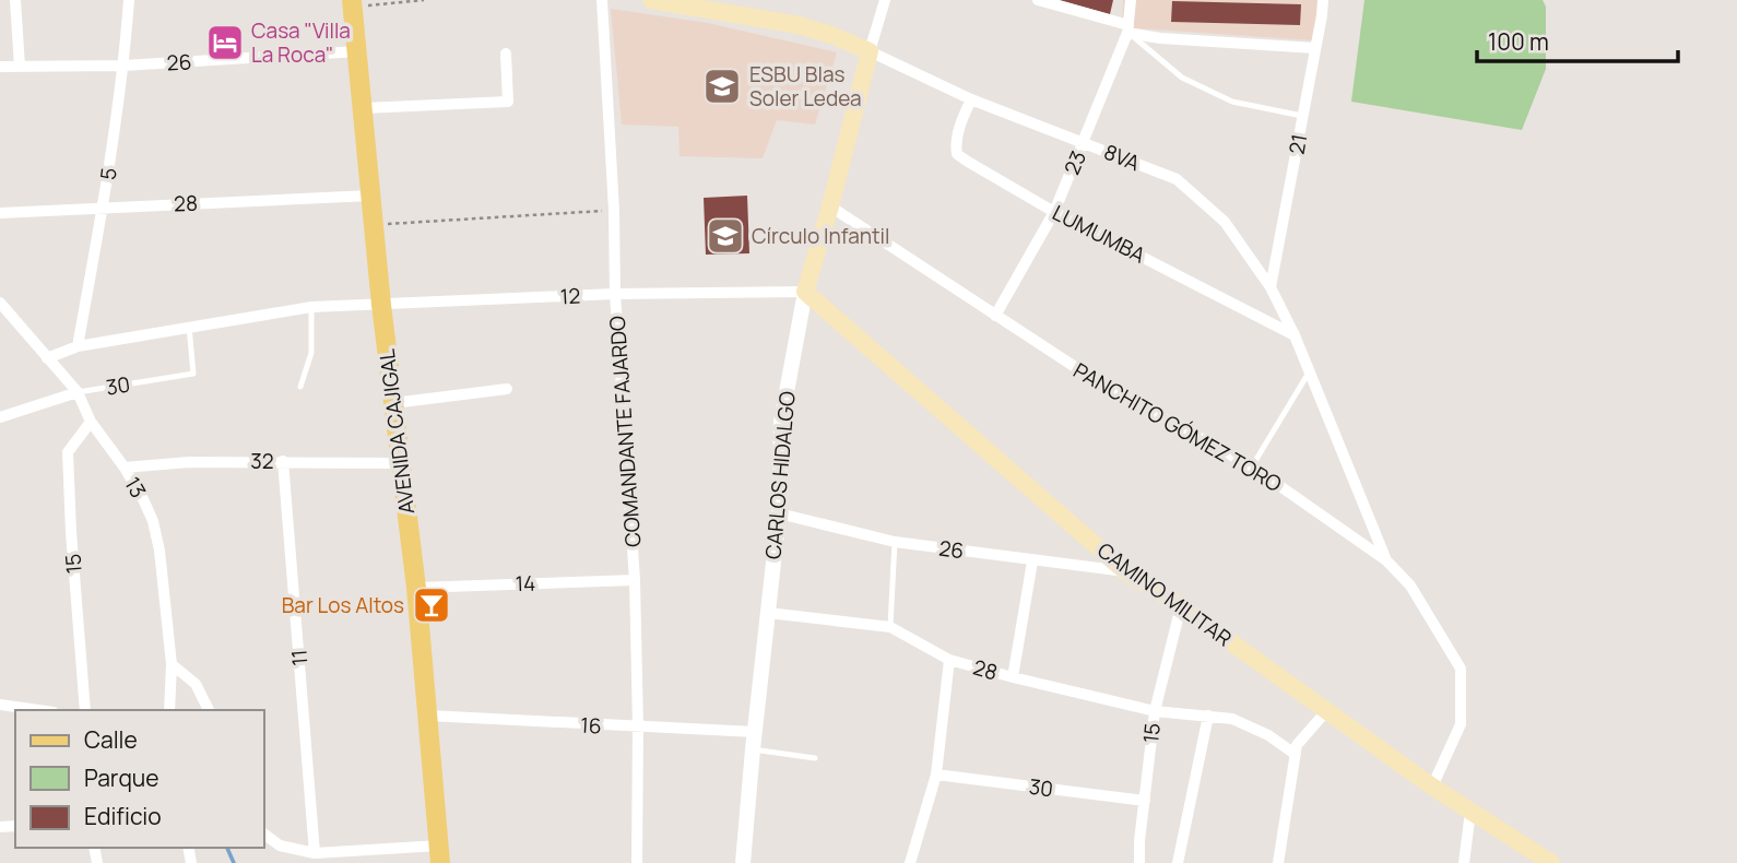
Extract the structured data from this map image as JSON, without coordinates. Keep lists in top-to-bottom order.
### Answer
{
  "streets": {
    "main road": [
      "8VA",
      "AVENIDA CAJIGAL",
      "CARLOS HIDALGO",
      "CAMINO MILITAR"
    ],
    "street": [
      "26",
      "21",
      "23",
      "5",
      "28",
      "LUMUMBA",
      "12",
      "30",
      "PANCHITO GÓMEZ TORO",
      "COMANDANTE FAJARDO",
      "32",
      "13",
      "15",
      "14",
      "11",
      "16"
    ]
  },
  "crossings": [
    ["26", "5"],
    ["26", "AVENIDA CAJIGAL"],
    ["26", "CARLOS HIDALGO"],
    ["26", "CAMINO MILITAR"],
    ["21", "8VA"],
    ["8VA", "23"],
    ["8VA", "LUMUMBA"],
    ["8VA", "PANCHITO GÓMEZ TORO"],
    ["8VA", "CARLOS HIDALGO"],
    ["23", "LUMUMBA"],
    ["23", "PANCHITO GÓMEZ TORO"],
    ["5", "28"],
    ["28", "AVENIDA CAJIGAL"],
    ["28", "CARLOS HIDALGO"],
    ["28", "15"],
    ["12", "AVENIDA CAJIGAL"],
    ["12", "COMANDANTE FAJARDO"],
    ["12", "CARLOS HIDALGO"],
    ["12", "CAMINO MILITAR"],
    ["30", "13"],
    ["30", "15"],
    ["PANCHITO GÓMEZ TORO", "CARLOS HIDALGO"],
    ["PANCHITO GÓMEZ TORO", "CAMINO MILITAR"],
    ["AVENIDA CAJIGAL", "32"],
    ["AVENIDA CAJIGAL", "14"],
    ["AVENIDA CAJIGAL", "16"],
    ["COMANDANTE FAJARDO", "14"],
    ["COMANDANTE FAJARDO", "16"],
    ["32", "13"],
    ["32", "11"],
    ["CARLOS HIDALGO", "CAMINO MILITAR"],
    ["CARLOS HIDALGO", "16"],
    ["13", "15"],
    ["15", "CAMINO MILITAR"]
  ],
  "places": {
    "hotel": ["Casa \"Villa La Roca\""],
    "school or university": ["ESBU Blas Soler Ledea", "Círculo Infantil"],
    "bar": ["Bar Los Altos"]
  },
  "legend": ["Calle", "Parque", "Edificio"],
  "scale_bar": "100 m"
}
